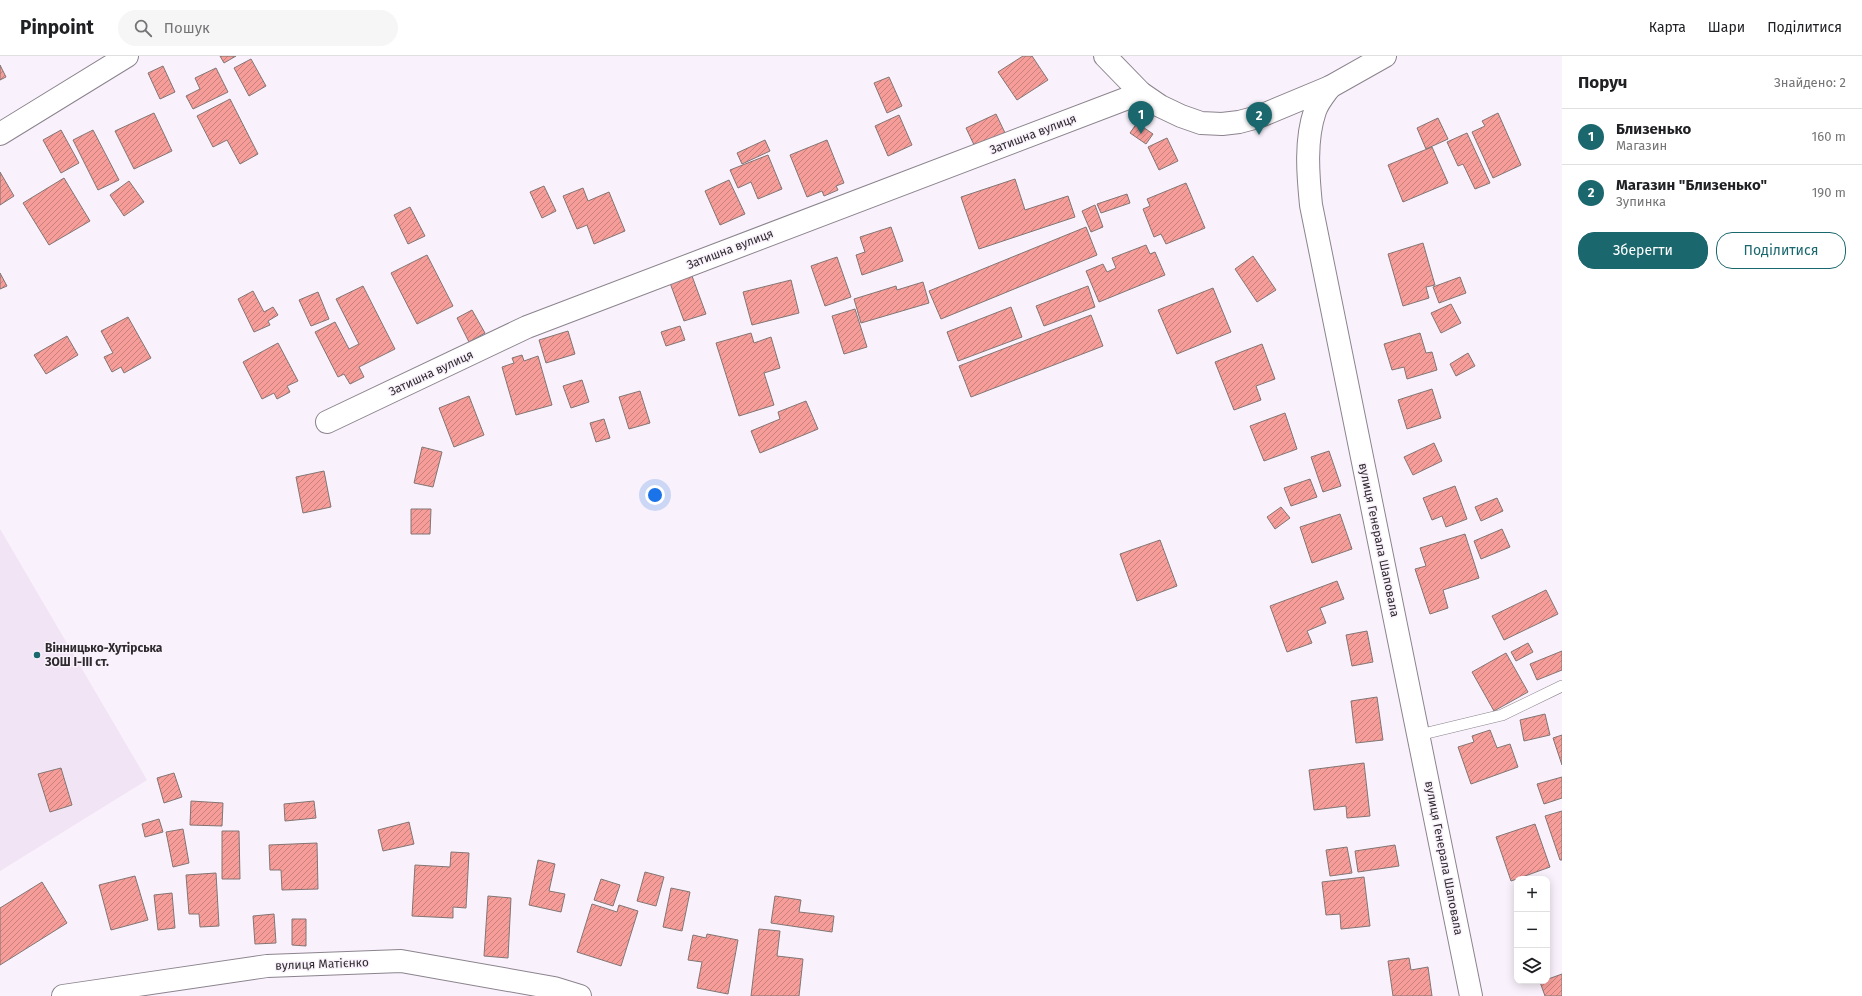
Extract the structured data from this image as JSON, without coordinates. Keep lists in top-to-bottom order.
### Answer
{
  "streets": {
    "street": ["Затишна вулиця", "вулиця Генерала Шаповала", "вулиця Матієнко"]
  },
  "places": ["Вінницько-Хутірська ЗОШ І-ІІІ ст."],
  "page": {
    "header": "Pinpoint",
    "search": "Пошук",
    "nav": ["Карта", "Шари", "Поділитися"],
    "heading": ["Поруч", "Знайдено: 2"],
    "pins": ["1", "2"],
    "list": [
      {
        "mark": "1",
        "name": "Близенько",
        "note": "Магазин",
        "value": "160 m"
      },
      {
        "mark": "2",
        "name": "Магазин \"Близенько\"",
        "note": "Зупинка",
        "value": "190 m"
      }
    ],
    "buttons": ["Зберегти", "Поділитися"],
    "map_buttons": ["+", "−"]
  }
}
